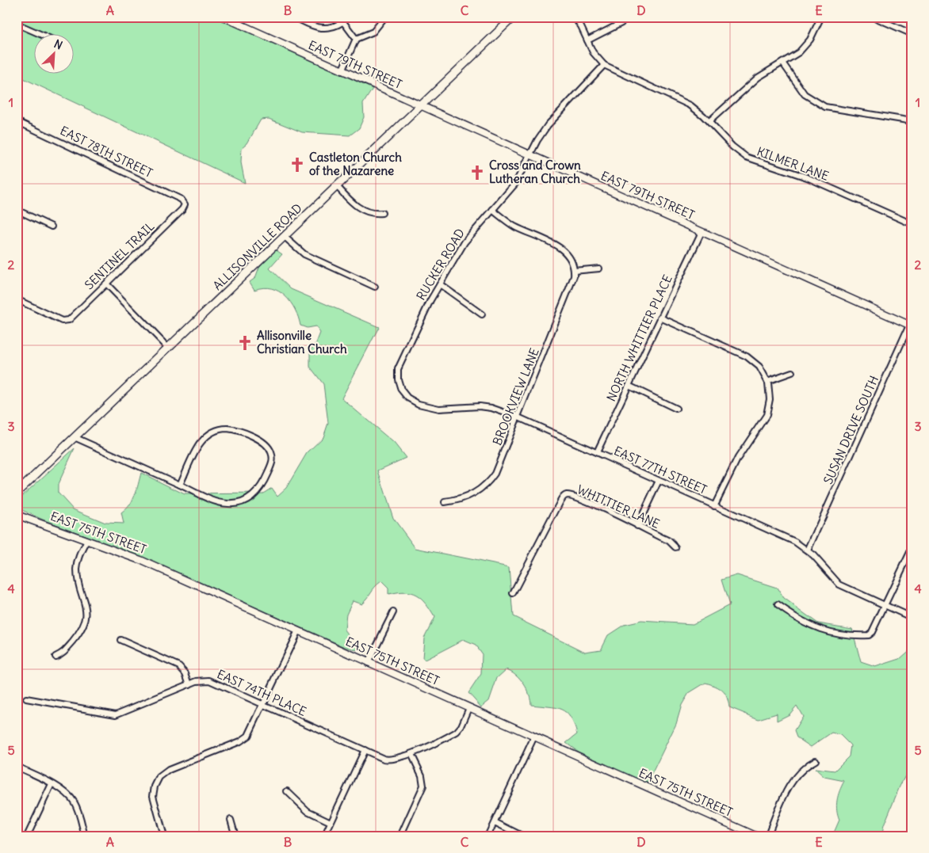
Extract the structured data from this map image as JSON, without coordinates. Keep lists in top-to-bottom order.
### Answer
{
  "streets": {
    "main road": ["ALLISONVILLE ROAD"],
    "street": [
      "EAST 79TH STREET",
      "EAST 78TH STREET",
      "KILMER LANE",
      "SENTINEL TRAIL",
      "RUCKER ROAD",
      "NORTH WHITTIER PLACE",
      "BROOKVIEW LANE",
      "SUSAN DRIVE SOUTH",
      "EAST 77TH STREET",
      "WHITTIER LANE",
      "EAST 75TH STREET",
      "EAST 74TH PLACE"
    ]
  },
  "crossings": [
    ["EAST 79TH STREET", "ALLISONVILLE ROAD"],
    ["EAST 79TH STREET", "RUCKER ROAD"],
    ["EAST 79TH STREET", "NORTH WHITTIER PLACE"],
    ["EAST 79TH STREET", "SUSAN DRIVE SOUTH"],
    ["EAST 78TH STREET", "SENTINEL TRAIL"],
    ["KILMER LANE", "RUCKER ROAD"],
    ["RUCKER ROAD", "EAST 77TH STREET"],
    ["NORTH WHITTIER PLACE", "EAST 77TH STREET"],
    ["BROOKVIEW LANE", "EAST 77TH STREET"],
    ["SUSAN DRIVE SOUTH", "EAST 77TH STREET"],
    ["EAST 75TH STREET", "EAST 74TH PLACE"]
  ],
  "places": {
    "church": ["Castleton Church of the Nazarene", "Cross and Crown Lutheran Church", "Allisonville Christian Church"]
  },
  "north": "top right",
  "grid": {
    "columns": [
      "A",
      "B",
      "C",
      "D",
      "E"
    ],
    "rows": [
      "1",
      "2",
      "3",
      "4",
      "5"
    ]
  }
}
